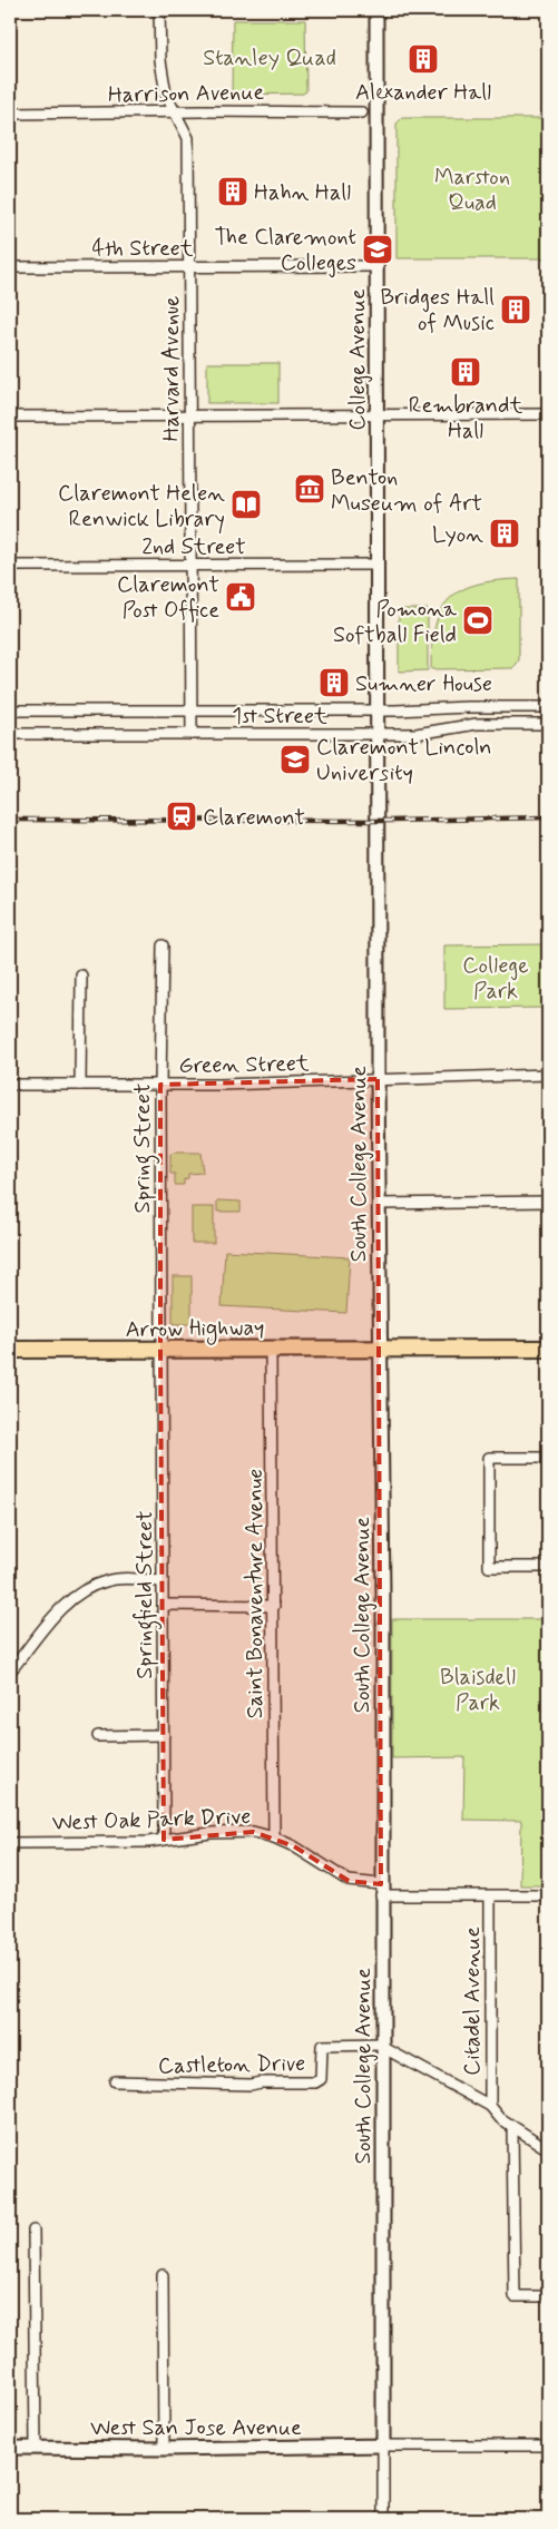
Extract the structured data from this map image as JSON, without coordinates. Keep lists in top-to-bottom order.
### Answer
{
  "streets": {
    "main road": ["Arrow Highway"],
    "street": [
      "Harrison Avenue",
      "4th Street",
      "College Avenue",
      "Harvard Avenue",
      "2nd Street",
      "1st Street",
      "Green Street",
      "Spring Street",
      "South College Avenue",
      "Saint Bonaventure Avenue",
      "Springfield Street",
      "West Oak Park Drive",
      "Citadel Avenue",
      "Castleton Drive",
      "West San Jose Avenue"
    ]
  },
  "crossings": [
    ["Harrison Avenue", "Harvard Avenue"],
    ["4th Street", "College Avenue"],
    ["4th Street", "Harvard Avenue"],
    ["College Avenue", "2nd Street"],
    ["College Avenue", "1st Street"],
    ["College Avenue", "South College Avenue"],
    ["Harvard Avenue", "2nd Street"],
    ["Harvard Avenue", "1st Street"],
    ["1st Street", "South College Avenue"],
    ["Green Street", "Spring Street"],
    ["Green Street", "South College Avenue"],
    ["Spring Street", "Arrow Highway"],
    ["Spring Street", "Springfield Street"],
    ["South College Avenue", "Arrow Highway"],
    ["South College Avenue", "West Oak Park Drive"],
    ["South College Avenue", "Castleton Drive"],
    ["South College Avenue", "West San Jose Avenue"],
    ["Arrow Highway", "Saint Bonaventure Avenue"],
    ["Arrow Highway", "Springfield Street"],
    ["Saint Bonaventure Avenue", "West Oak Park Drive"],
    ["Springfield Street", "West Oak Park Drive"],
    ["West Oak Park Drive", "Citadel Avenue"]
  ],
  "parks": [
    "Stanley Quad",
    "Marston Quad",
    "College Park",
    "Blaisdell Park"
  ],
  "places": {
    "building": [
      "Alexander Hall",
      "Hahn Hall",
      "Bridges Hall of Music",
      "Rembrandt Hall",
      "Lyon",
      "Sumner House"
    ],
    "school or university": ["The Claremont Colleges", "Claremont Lincoln University"],
    "museum": ["Benton Museum of Art"],
    "library": ["Claremont Helen Renwick Library"],
    "public building": ["Claremont Post Office"],
    "sports": ["Pomona Softball Field"],
    "station": ["Claremont"]
  }
}
